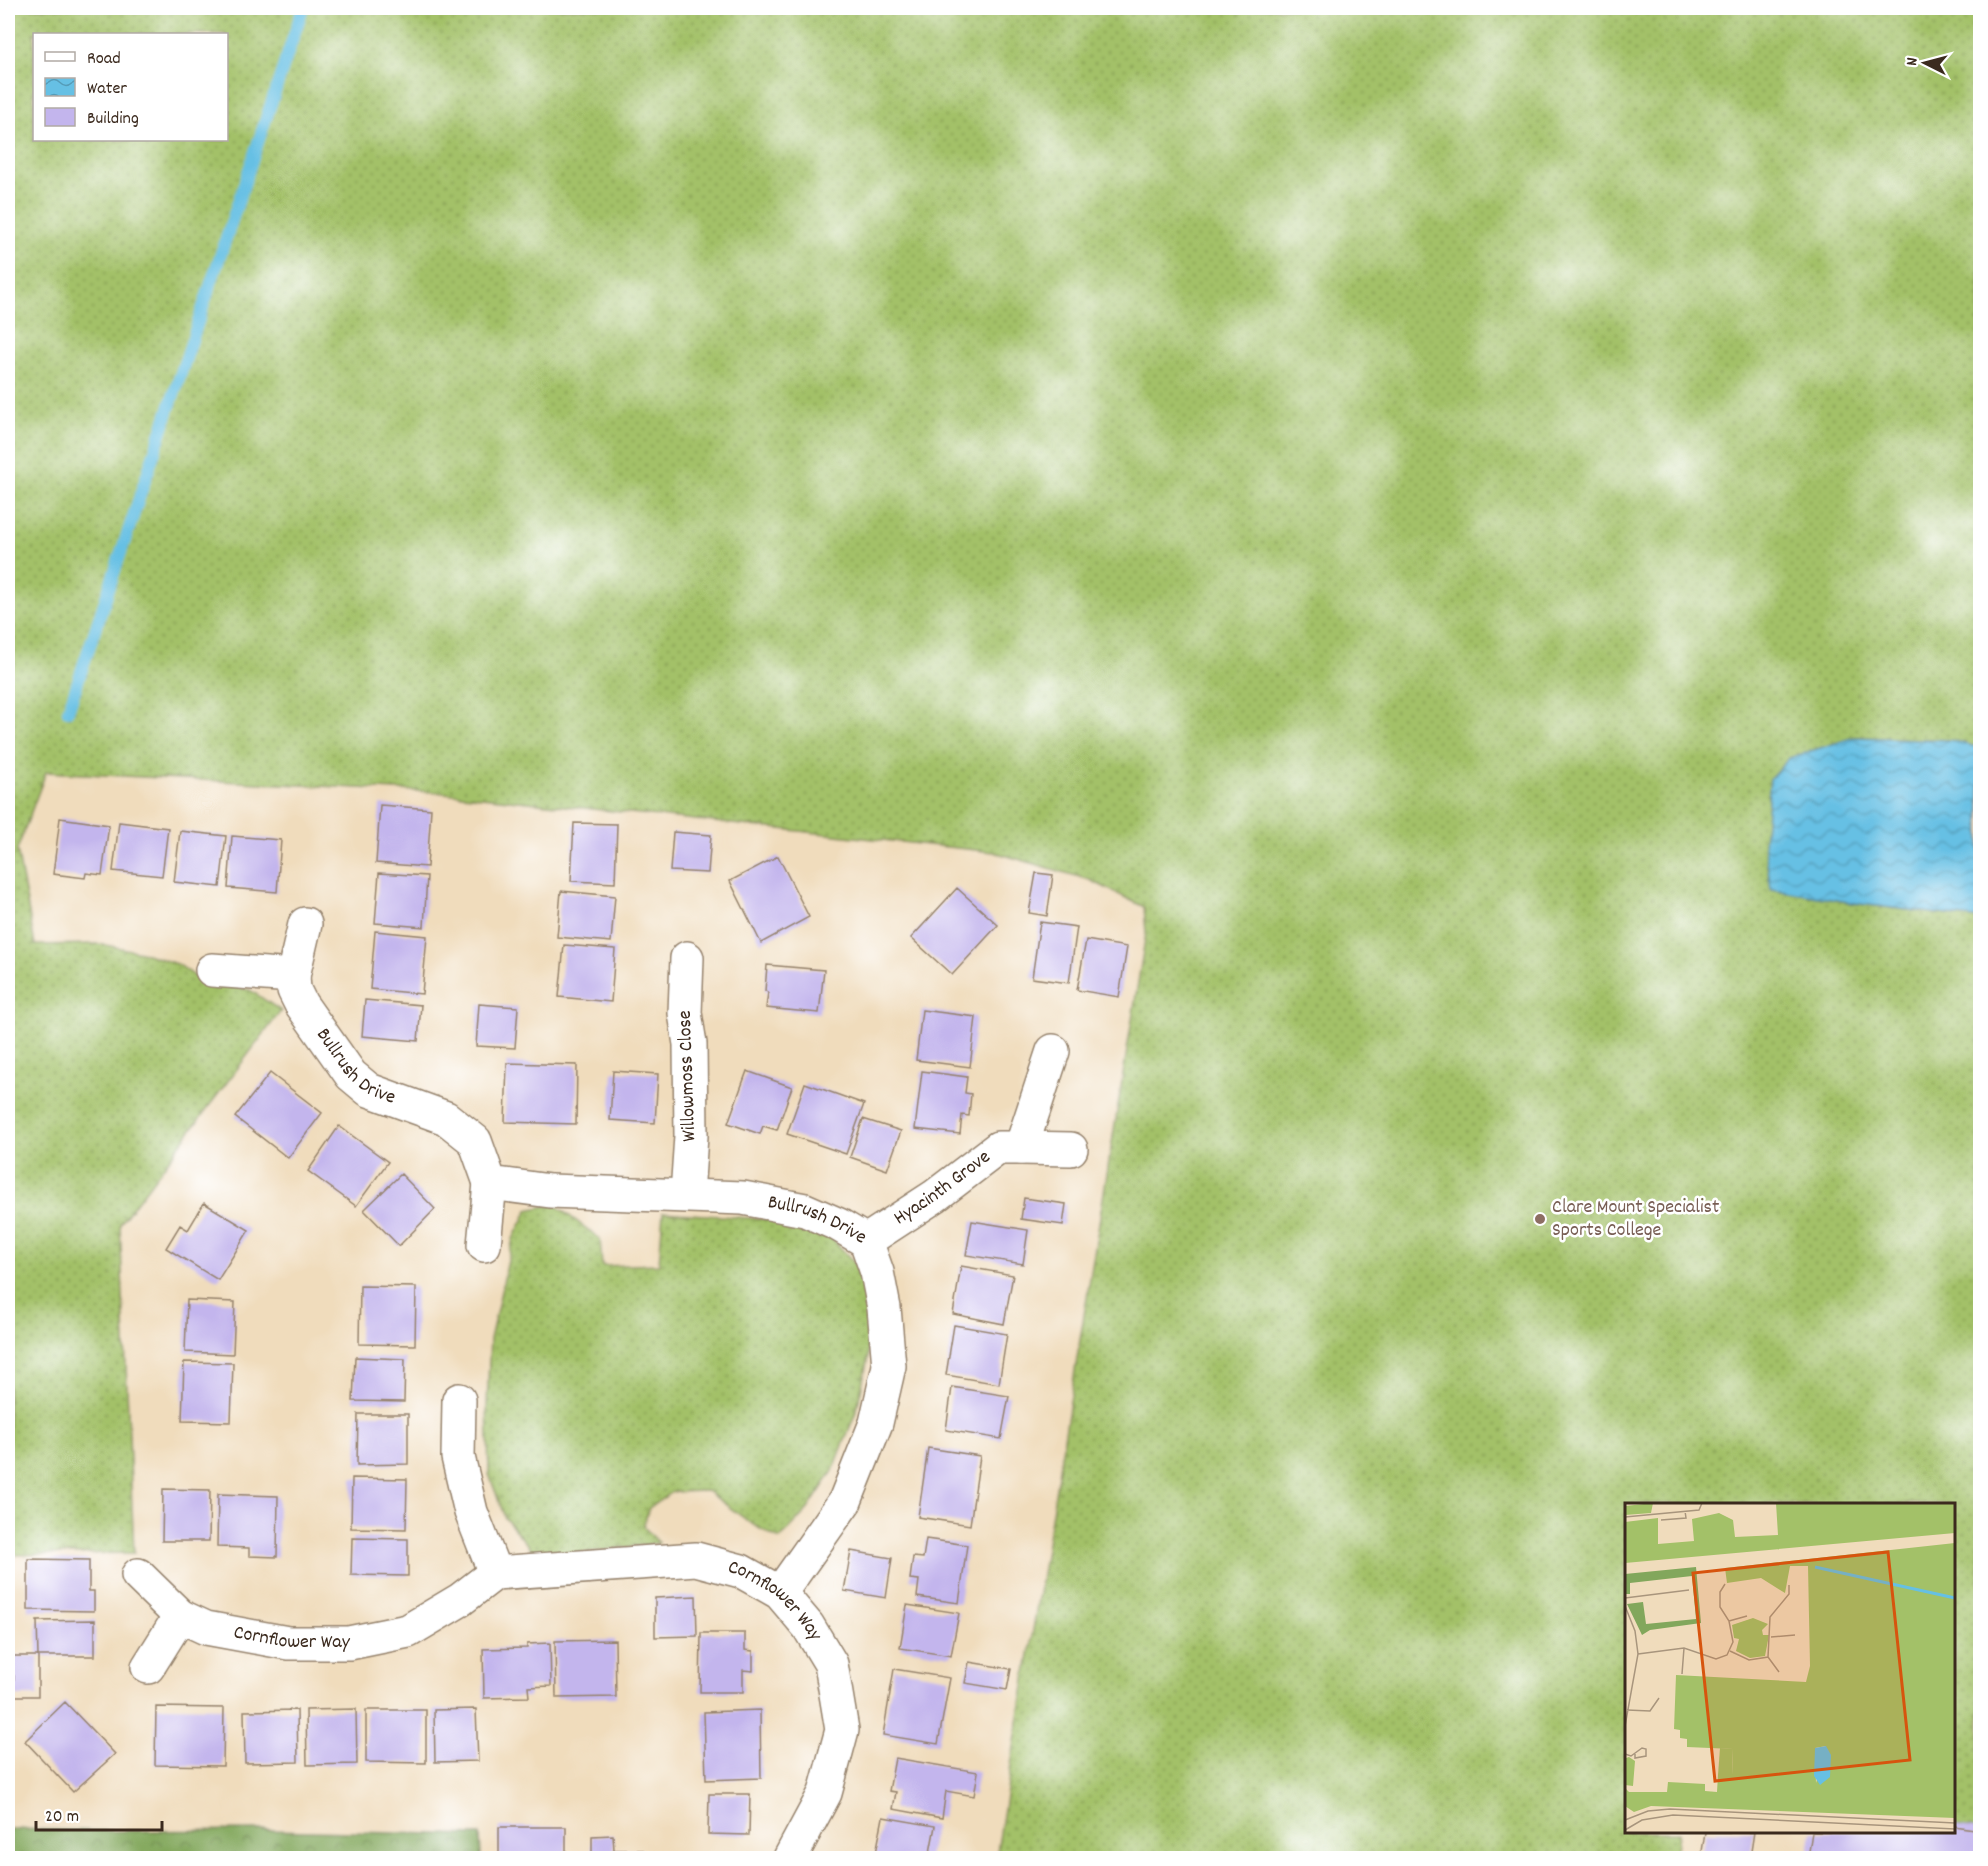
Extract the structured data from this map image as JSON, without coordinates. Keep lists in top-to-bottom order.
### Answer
{
  "streets": {
    "street": [
      "Bullrush Drive",
      "Willowmoss Close",
      "Hyacinth Grove",
      "Cornflower Way"
    ]
  },
  "crossings": [
    ["Bullrush Drive", "Willowmoss Close"],
    ["Bullrush Drive", "Hyacinth Grove"],
    ["Bullrush Drive", "Cornflower Way"]
  ],
  "places": ["Clare Mount Specialist Sports College"],
  "legend": ["Road", "Water", "Building"],
  "scale_bar": "20 m",
  "north": "left"
}
